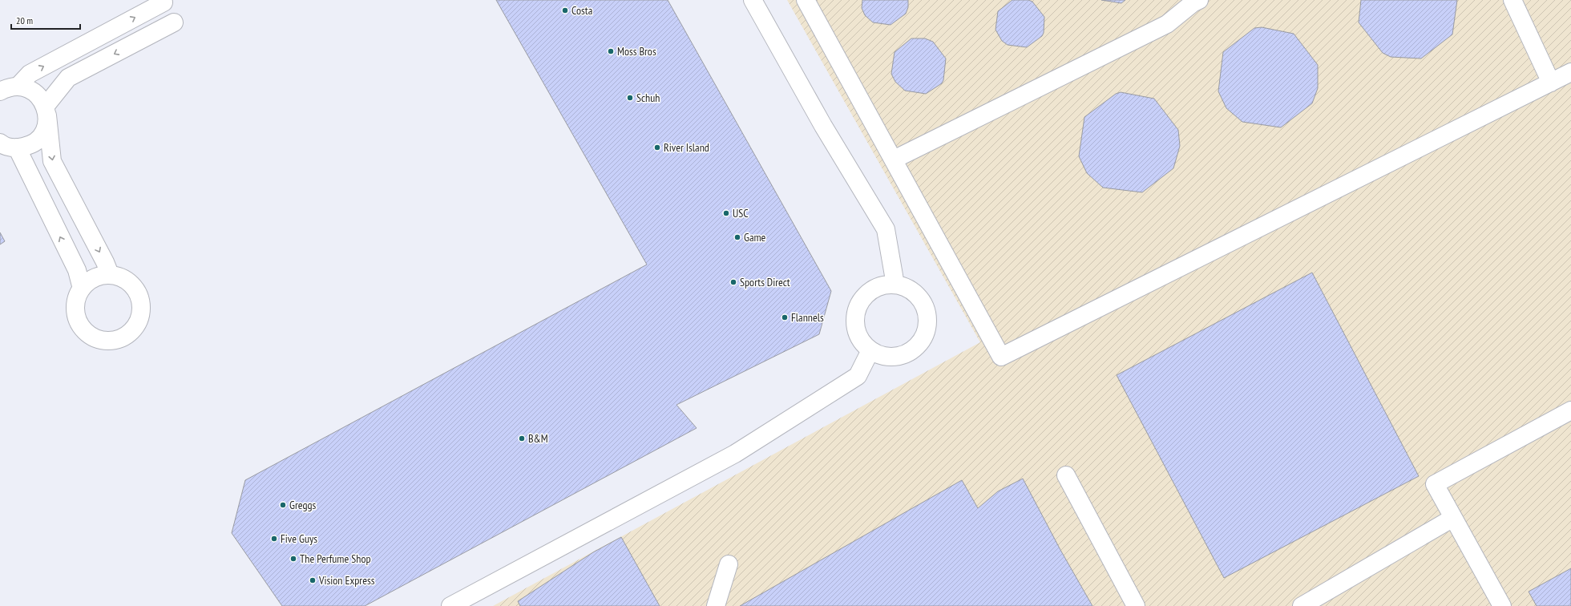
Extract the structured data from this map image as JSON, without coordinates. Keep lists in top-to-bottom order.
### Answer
{
  "places": [
    "Costa",
    "Moss Bros",
    "Schuh",
    "River Island",
    "USC",
    "Game",
    "Sports Direct",
    "Flannels",
    "B&M",
    "Greggs",
    "Five Guys",
    "The Perfume Shop",
    "Vision Express"
  ],
  "scale_bar": "20 m"
}
